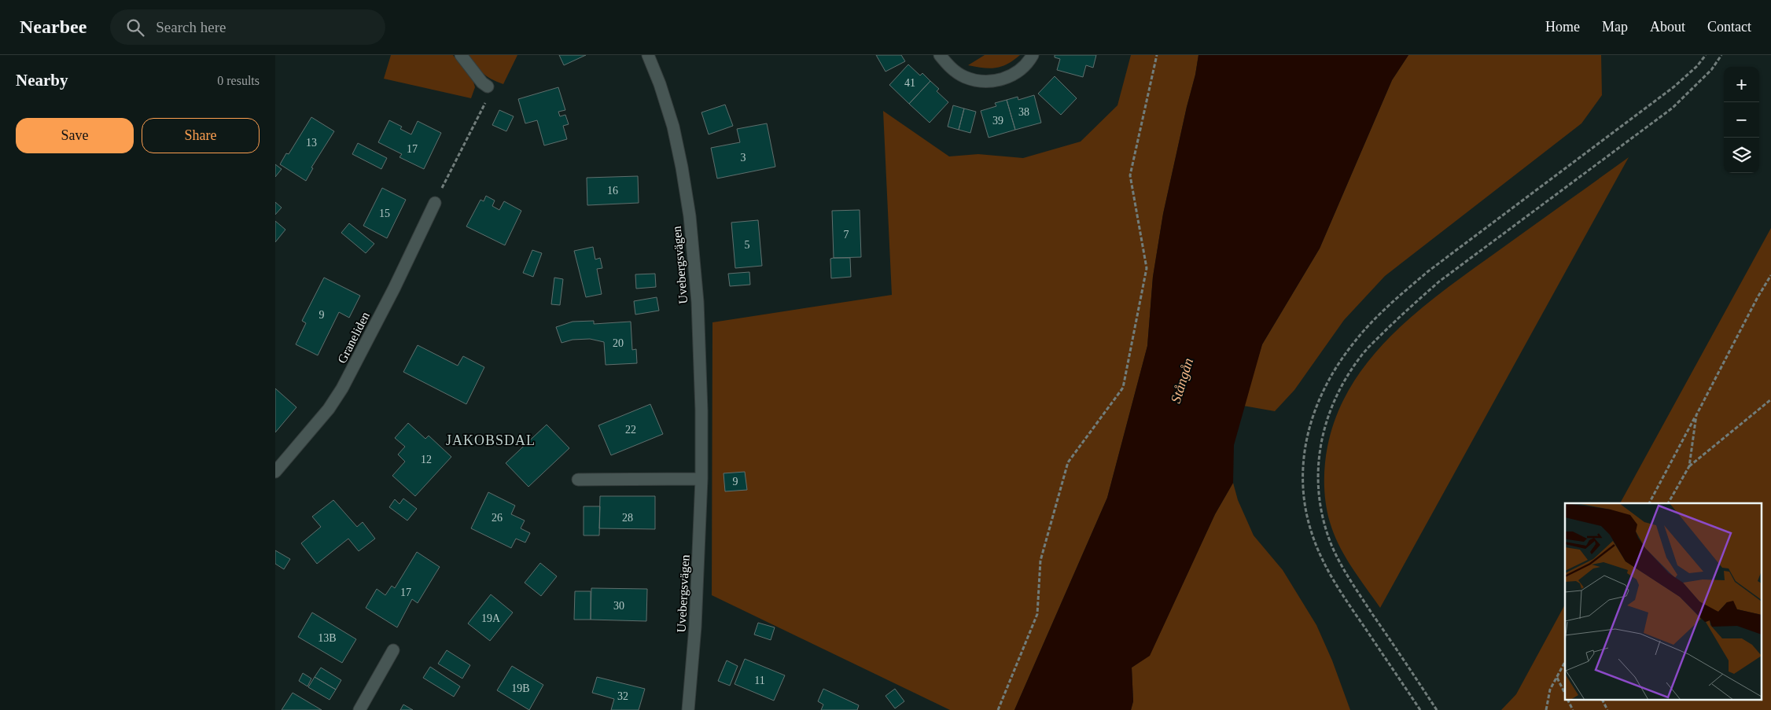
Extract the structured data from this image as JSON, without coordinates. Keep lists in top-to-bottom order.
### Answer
{
  "streets": {
    "street": ["Uvebergsvägen", "Graneliden"]
  },
  "districts": ["JAKOBSDAL"],
  "water": ["Stångån"],
  "house_numbers": [
    "41",
    "38",
    "39",
    "13",
    "17",
    "3",
    "16",
    "15",
    "7",
    "5",
    "9",
    "20",
    "22",
    "12",
    "9",
    "26",
    "28",
    "17",
    "30",
    "19A",
    "13B",
    "11",
    "19B",
    "32"
  ],
  "page": {
    "header": "Nearbee",
    "search": "Search here",
    "nav": [
      "Home",
      "Map",
      "About",
      "Contact"
    ],
    "heading": ["Nearby", "0 results"],
    "map_buttons": ["+", "−"],
    "buttons": ["Save", "Share"]
  }
}
